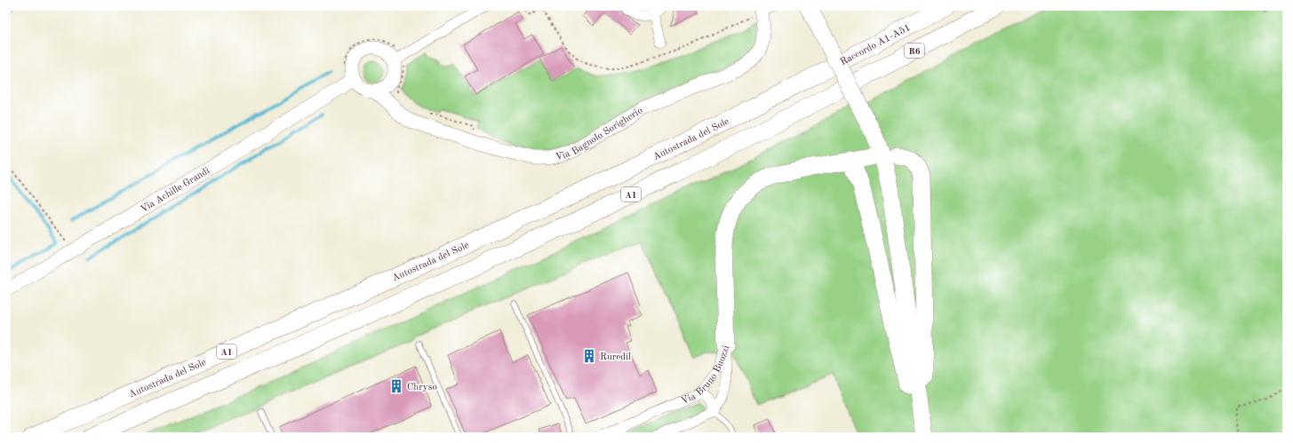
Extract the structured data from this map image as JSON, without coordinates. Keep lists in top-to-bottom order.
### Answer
{
  "streets": {
    "highway": [
      "Raccordo A1-A51",
      "R6",
      "Autostrada del Sole",
      "A1"
    ],
    "street": ["Via Bagnolo Sorigherio", "Via Achille Grandi", "Via Bruno Buozzi"]
  },
  "crossings": [
    ["Raccordo A1-A51", "Autostrada del Sole"],
    ["R6", "A1"],
    ["Via Bagnolo Sorigherio", "Via Achille Grandi"]
  ],
  "places": {
    "building": ["Ruredil", "Chryso"]
  }
}
